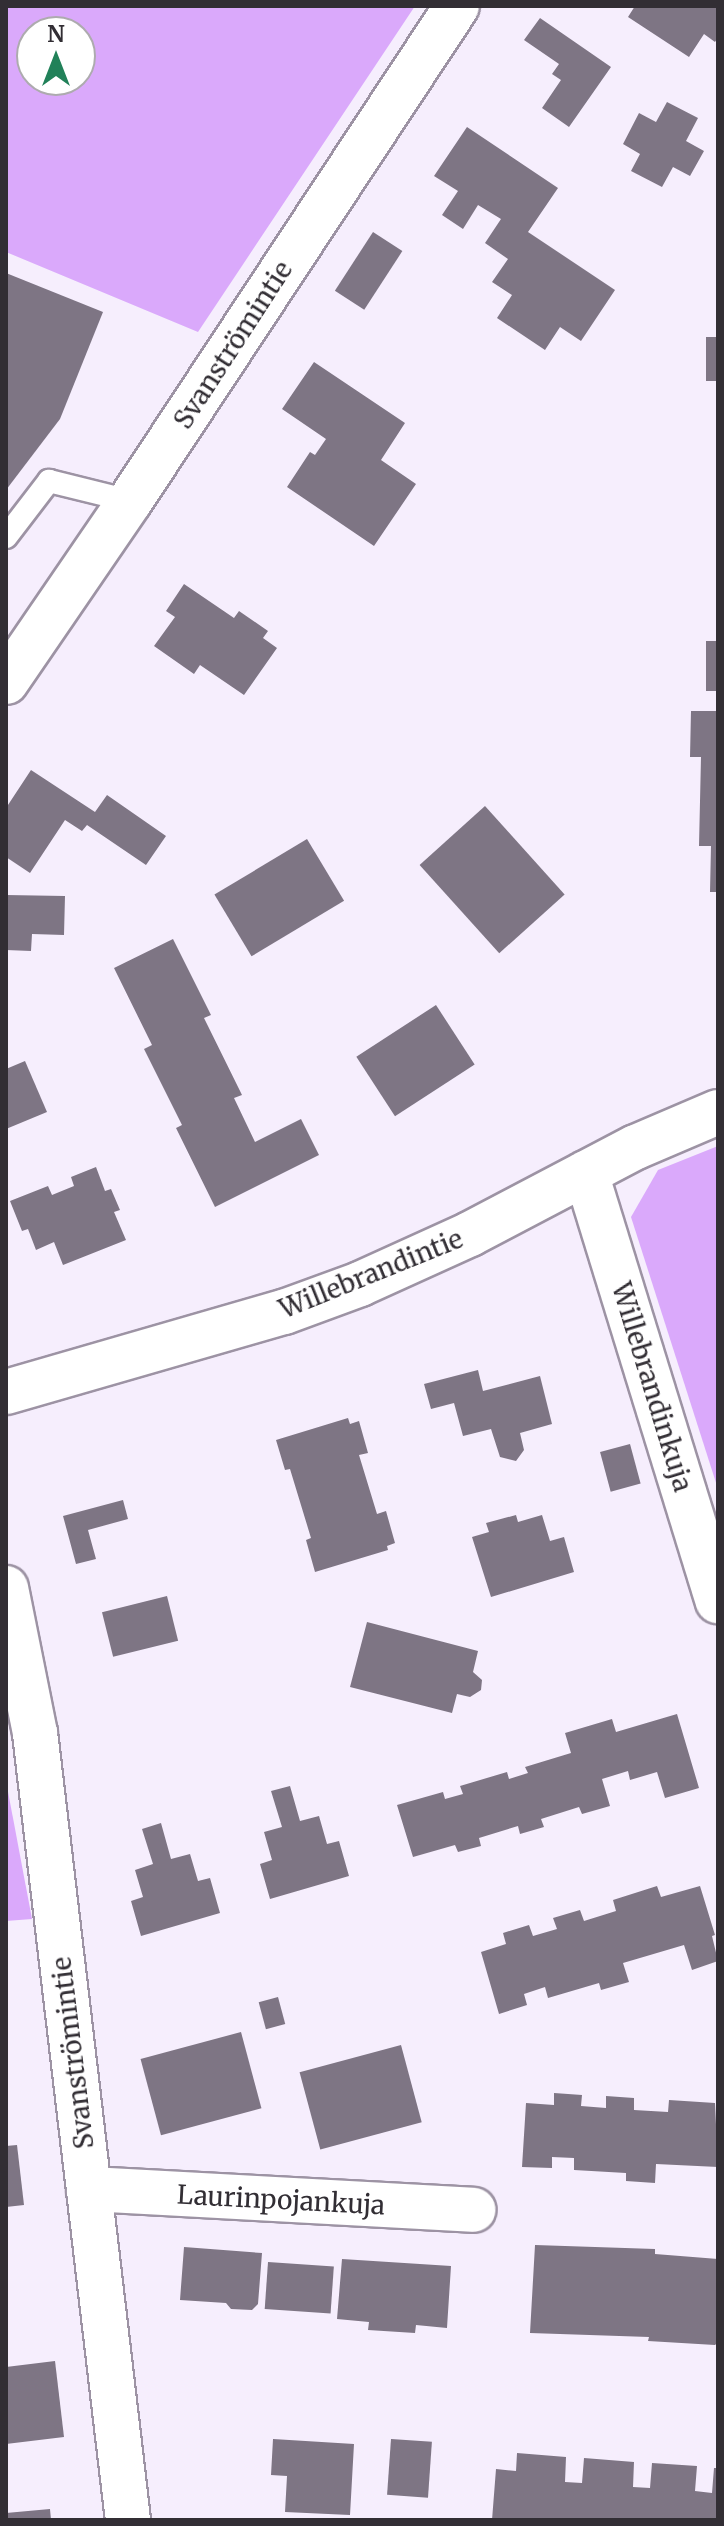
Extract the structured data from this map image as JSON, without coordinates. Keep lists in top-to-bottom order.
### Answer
{
  "streets": {
    "street": [
      "Svanströmintie",
      "Willebrandintie",
      "Willebrandinkuja",
      "Laurinpojankuja"
    ]
  },
  "crossings": [
    ["Svanströmintie", "Laurinpojankuja"],
    ["Willebrandintie", "Willebrandinkuja"]
  ],
  "north": "top"
}
